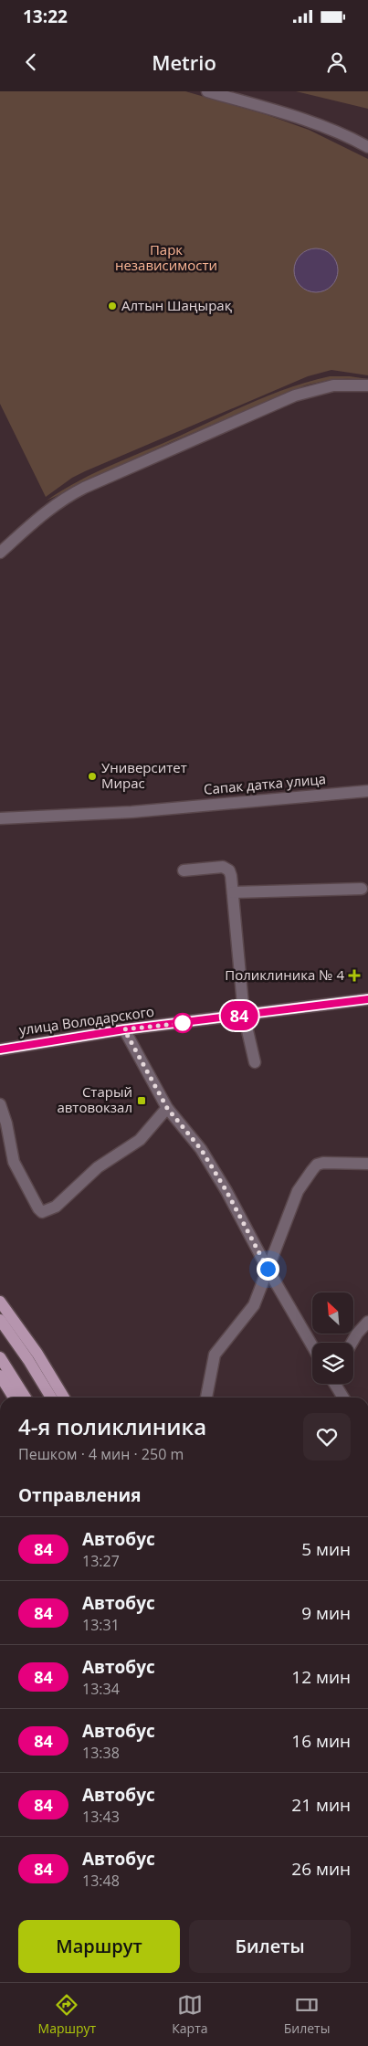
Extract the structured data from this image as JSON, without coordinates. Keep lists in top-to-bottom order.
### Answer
{
  "streets": {
    "main road": ["улица Володарского"],
    "street": ["Сапак датка улица"]
  },
  "parks": ["Парк независимости"],
  "places": {
    "other": ["Алтын Шаңырақ", "Университет Мирас"],
    "health": ["Поликлиника № 4"],
    "transit": ["Старый автовокзал"]
  },
  "lines": ["bus line 84"],
  "north": "top left",
  "page": {
    "status": "13:22",
    "header": "Metrio",
    "on_map": "84",
    "heading": [
      ["4-я поликлиника", "Пешком · 4 мин · 250 m"],
      "Отправления"
    ],
    "list": [
      {
        "mark": "84",
        "name": "Автобус",
        "note": "13:27",
        "value": "5 мин"
      },
      {
        "mark": "84",
        "name": "Автобус",
        "note": "13:31",
        "value": "9 мин"
      },
      {
        "mark": "84",
        "name": "Автобус",
        "note": "13:34",
        "value": "12 мин"
      },
      {
        "mark": "84",
        "name": "Автобус",
        "note": "13:38",
        "value": "16 мин"
      },
      {
        "mark": "84",
        "name": "Автобус",
        "note": "13:43",
        "value": "21 мин"
      },
      {
        "mark": "84",
        "name": "Автобус",
        "note": "13:48",
        "value": "26 мин"
      }
    ],
    "buttons": ["Маршрут", "Билеты"],
    "tabs": ["Маршрут", "Карта", "Билеты"]
  }
}
